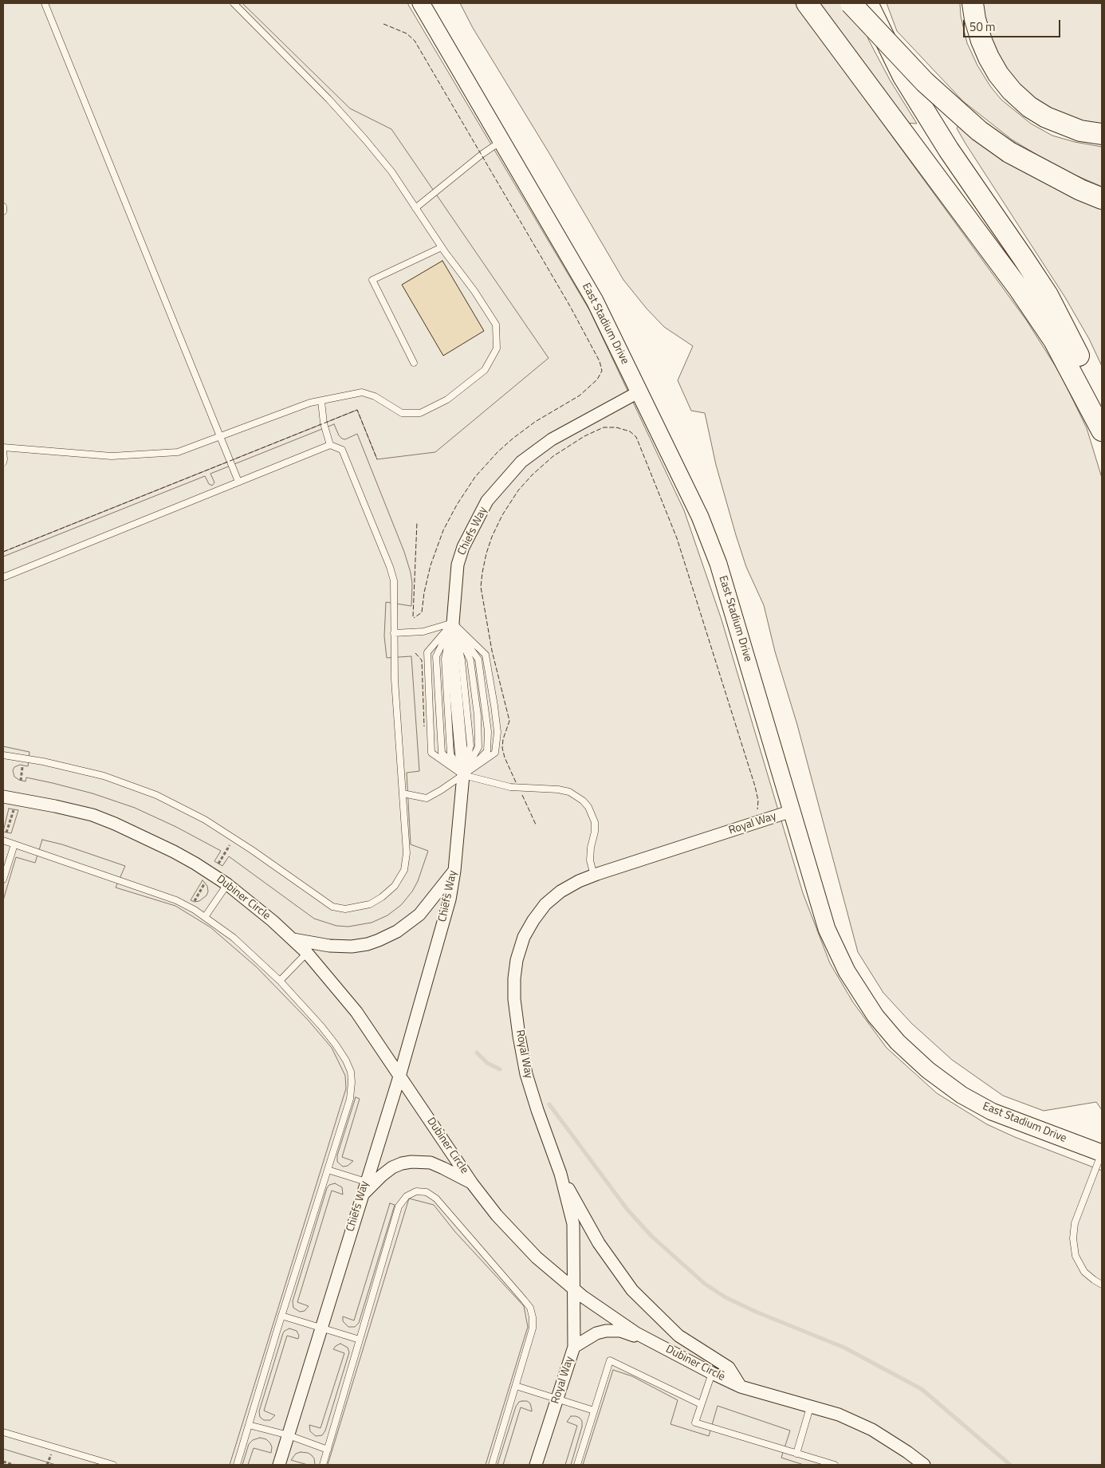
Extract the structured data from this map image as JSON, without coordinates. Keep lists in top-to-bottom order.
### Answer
{
  "streets": {
    "main road": ["East Stadium Drive"],
    "street": ["Chiefs Way", "Royal Way", "Dubiner Circle"]
  },
  "crossings": [
    ["East Stadium Drive", "Chiefs Way"],
    ["East Stadium Drive", "Royal Way"],
    ["Chiefs Way", "Dubiner Circle"],
    ["Royal Way", "Dubiner Circle"]
  ],
  "scale_bar": "50 m"
}
